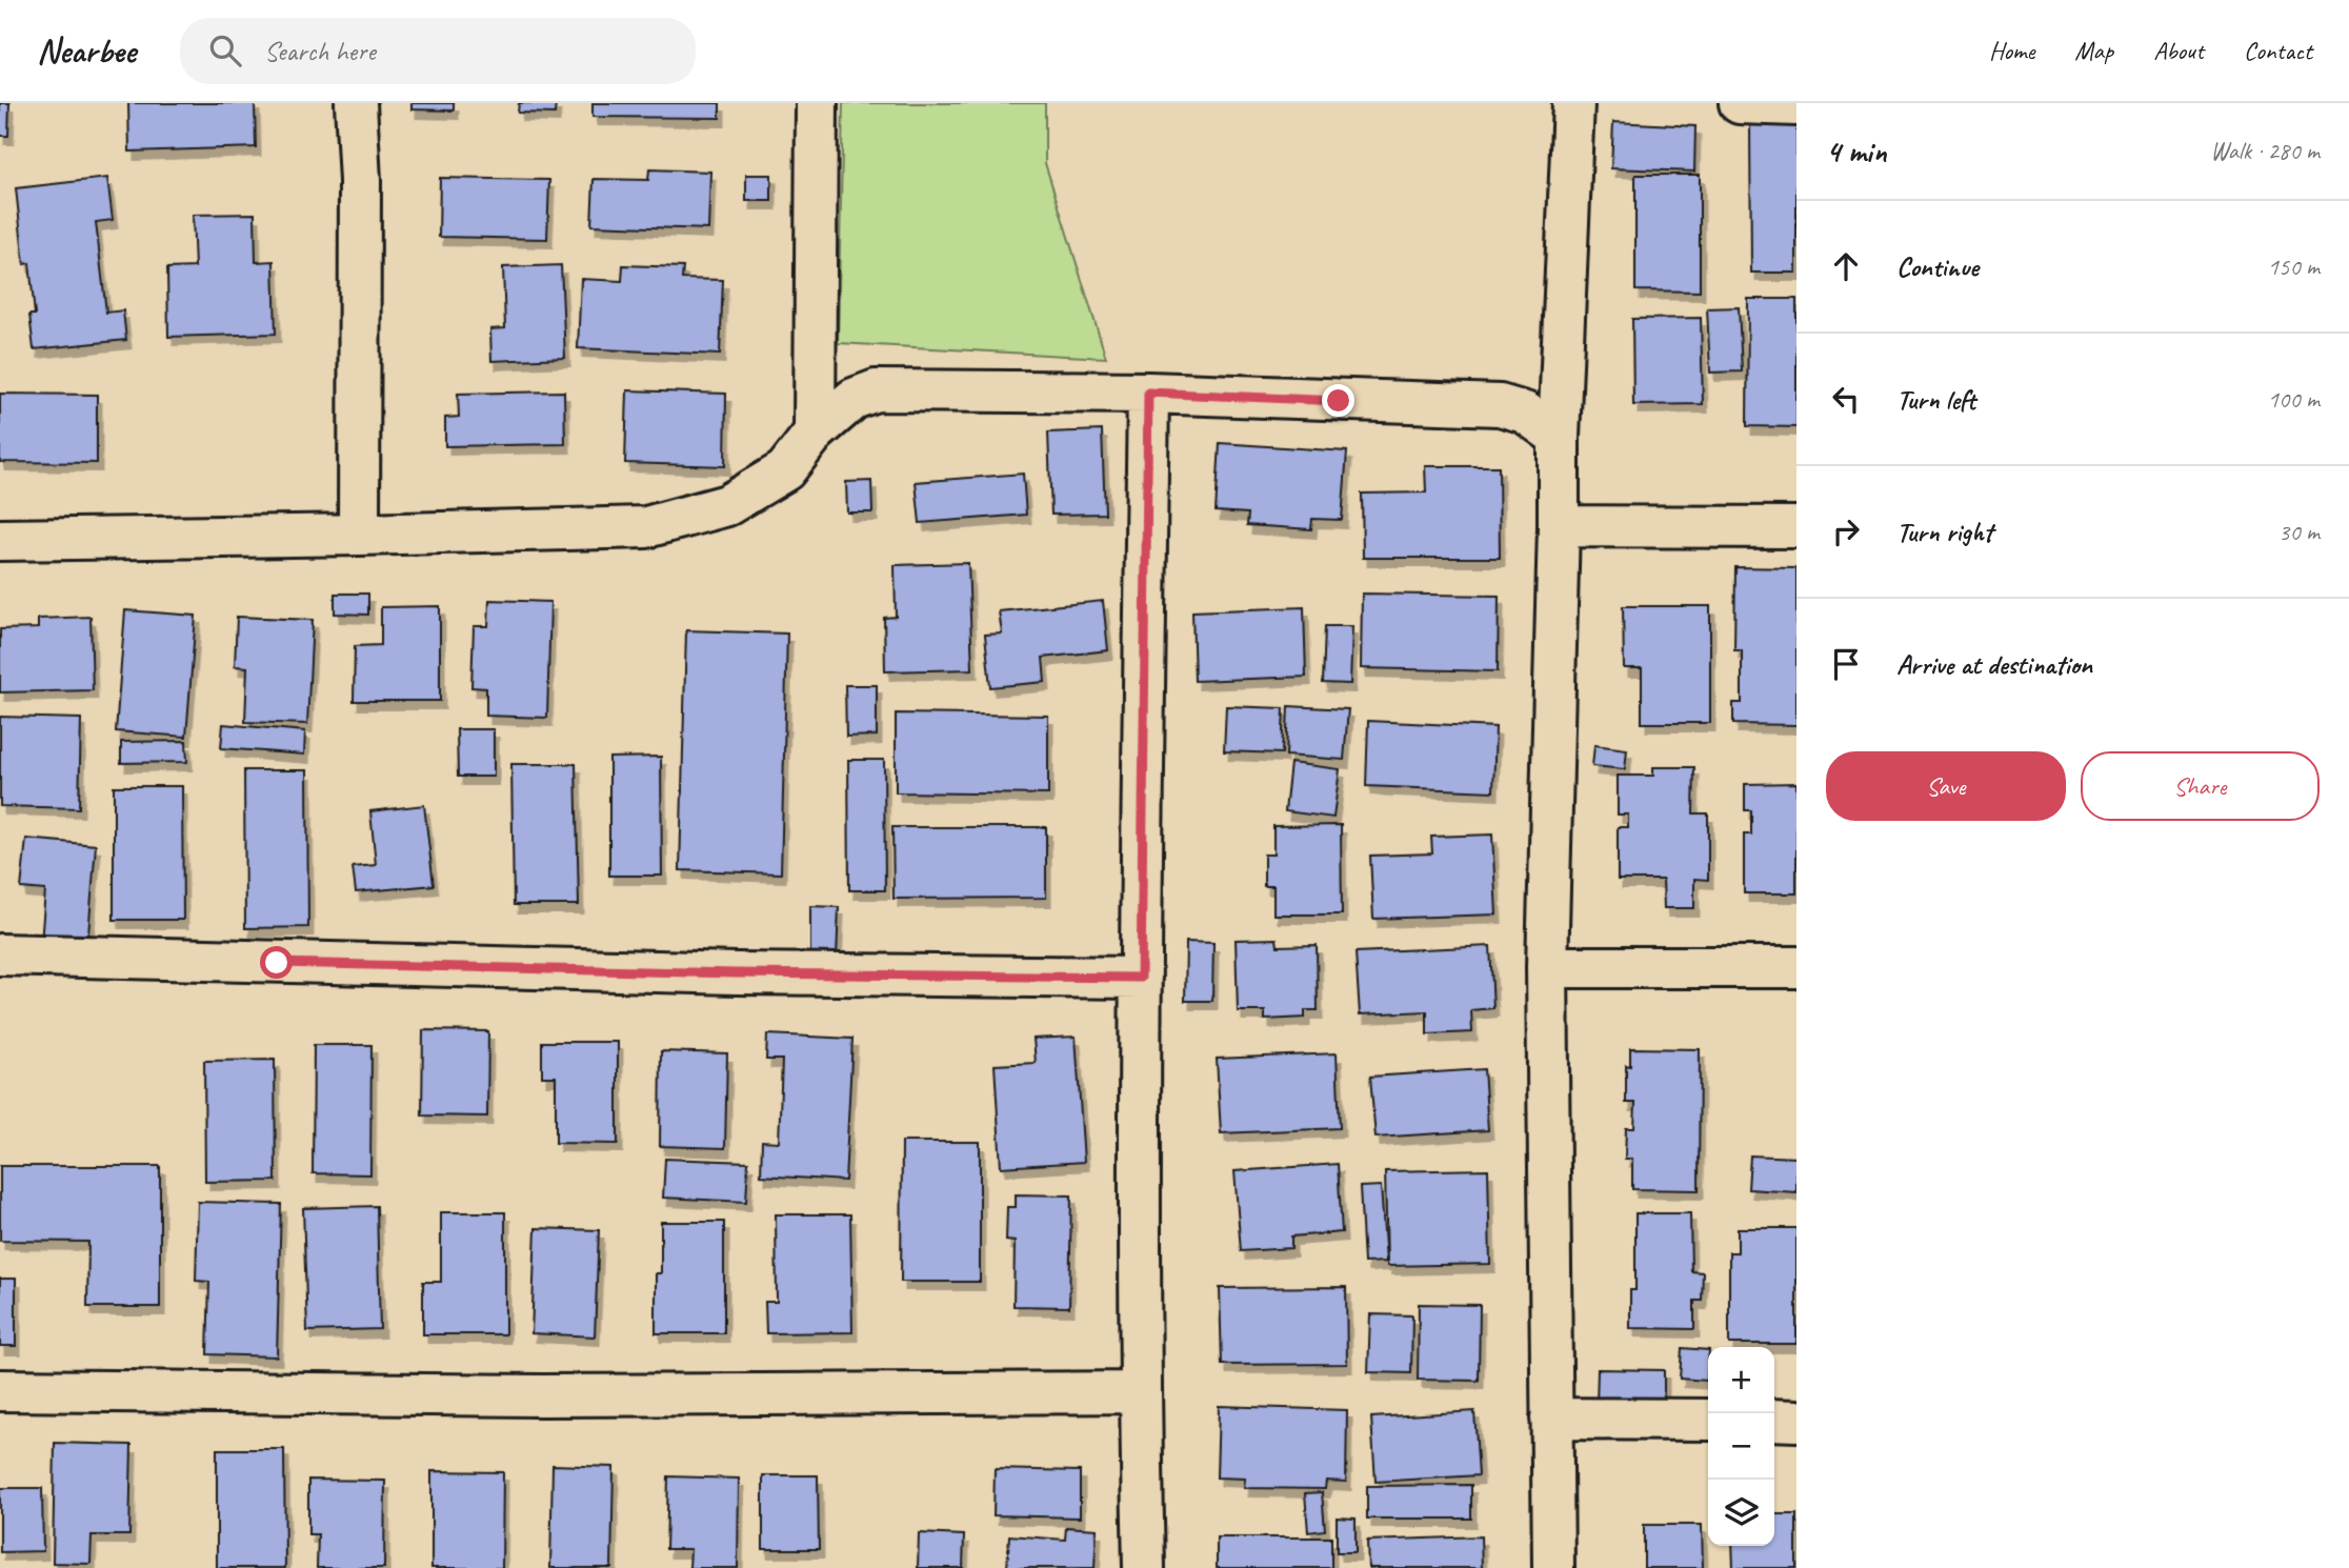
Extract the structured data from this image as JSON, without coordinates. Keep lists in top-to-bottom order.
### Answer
{
  "page": {
    "header": "Nearbee",
    "search": "Search here",
    "nav": [
      "Home",
      "Map",
      "About",
      "Contact"
    ],
    "heading": ["4 min", "Walk · 280 m"],
    "list": [
      ["Continue", "150 m"],
      ["Turn left", "100 m"],
      ["Turn right", "30 m"],
      "Arrive at destination"
    ],
    "buttons": ["Save", "Share"],
    "map_buttons": ["+", "−"]
  }
}
